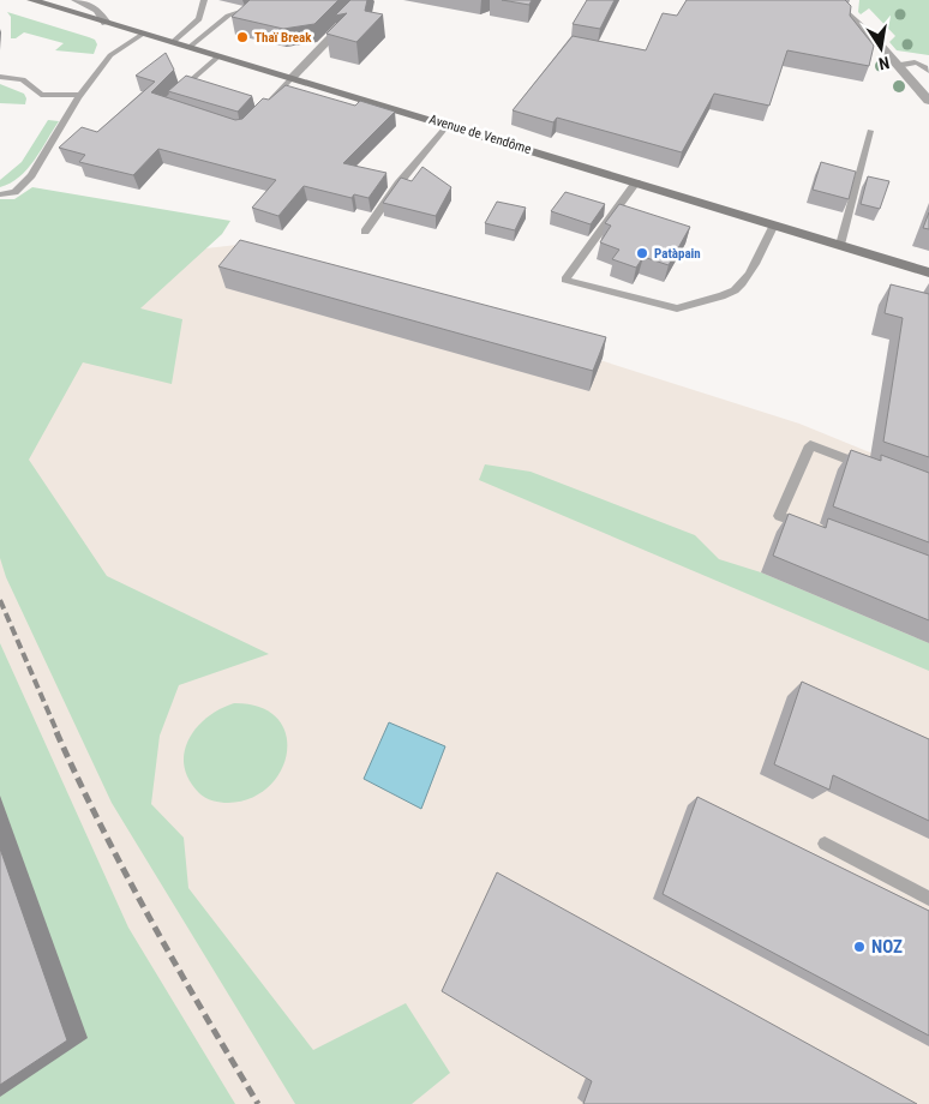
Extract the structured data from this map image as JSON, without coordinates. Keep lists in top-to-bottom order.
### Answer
{
  "streets": {
    "main road": ["Avenue de Vendôme"]
  },
  "places": ["Thaï Break", "Patàpain", "NOZ"],
  "north": "bottom"
}
